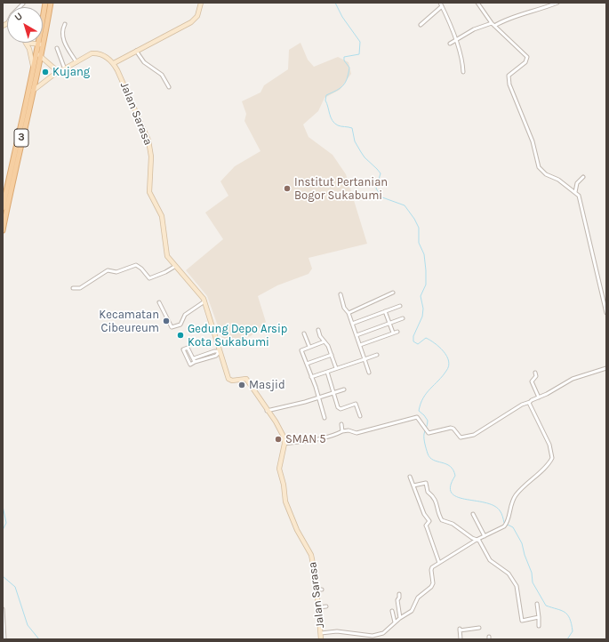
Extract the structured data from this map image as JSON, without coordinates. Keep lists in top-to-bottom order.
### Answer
{
  "streets": {
    "main road": ["3"],
    "street": ["Jalan Sarasa"]
  },
  "places": [
    "Kujang",
    "Institut Pertanian Bogor Sukabumi",
    "Kecamatan Cibeureum",
    "Gedung Depo Arsip Kota Sukabumi",
    "Masjid",
    "SMAN 5"
  ],
  "north": "top left"
}
